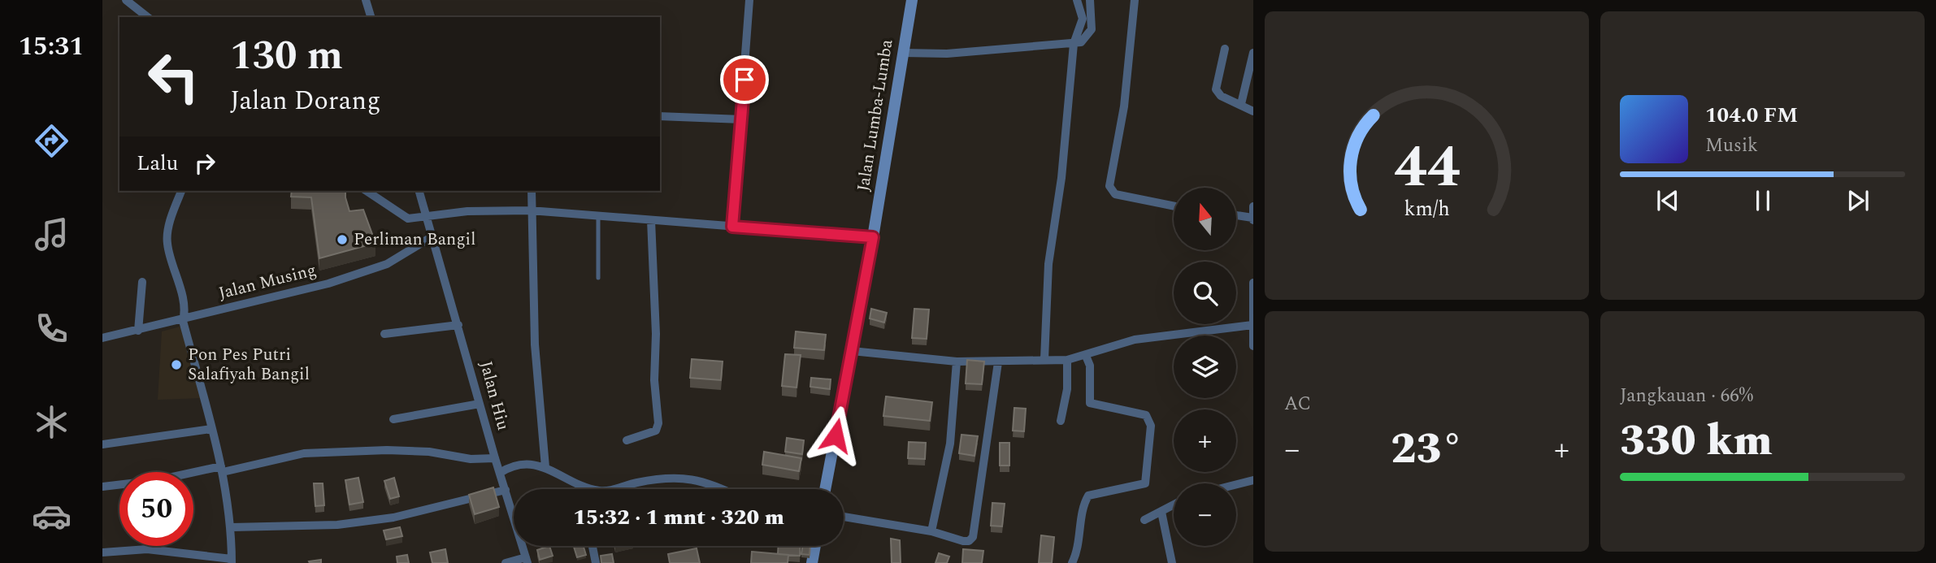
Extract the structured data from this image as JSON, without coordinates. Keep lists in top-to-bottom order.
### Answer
{
  "streets": {
    "main road": ["Jalan Lumba-Lumba"],
    "street": ["Jalan Musing", "Jalan Hiu"]
  },
  "crossings": [
    ["Jalan Musing", "Jalan Hiu"]
  ],
  "places": ["Perliman Bangil", "Pon Pes Putri Salafiyah Bangil"],
  "north": "top",
  "page": {
    "tabs": "15:31",
    "turn": ["130 m", "Jalan Dorang"],
    "song": ["104.0 FM", "Musik"],
    "then": "Lalu",
    "map_buttons": ["+", "−"],
    "tile": [
      "AC",
      ["Jangkauan · 66%", "330 km"]
    ],
    "heat": ["−", "23°", "+"],
    "limit": "50",
    "trip": "15:32 · 1 mnt · 320 m",
    "gauge": ["44", "km/h"]
  }
}
